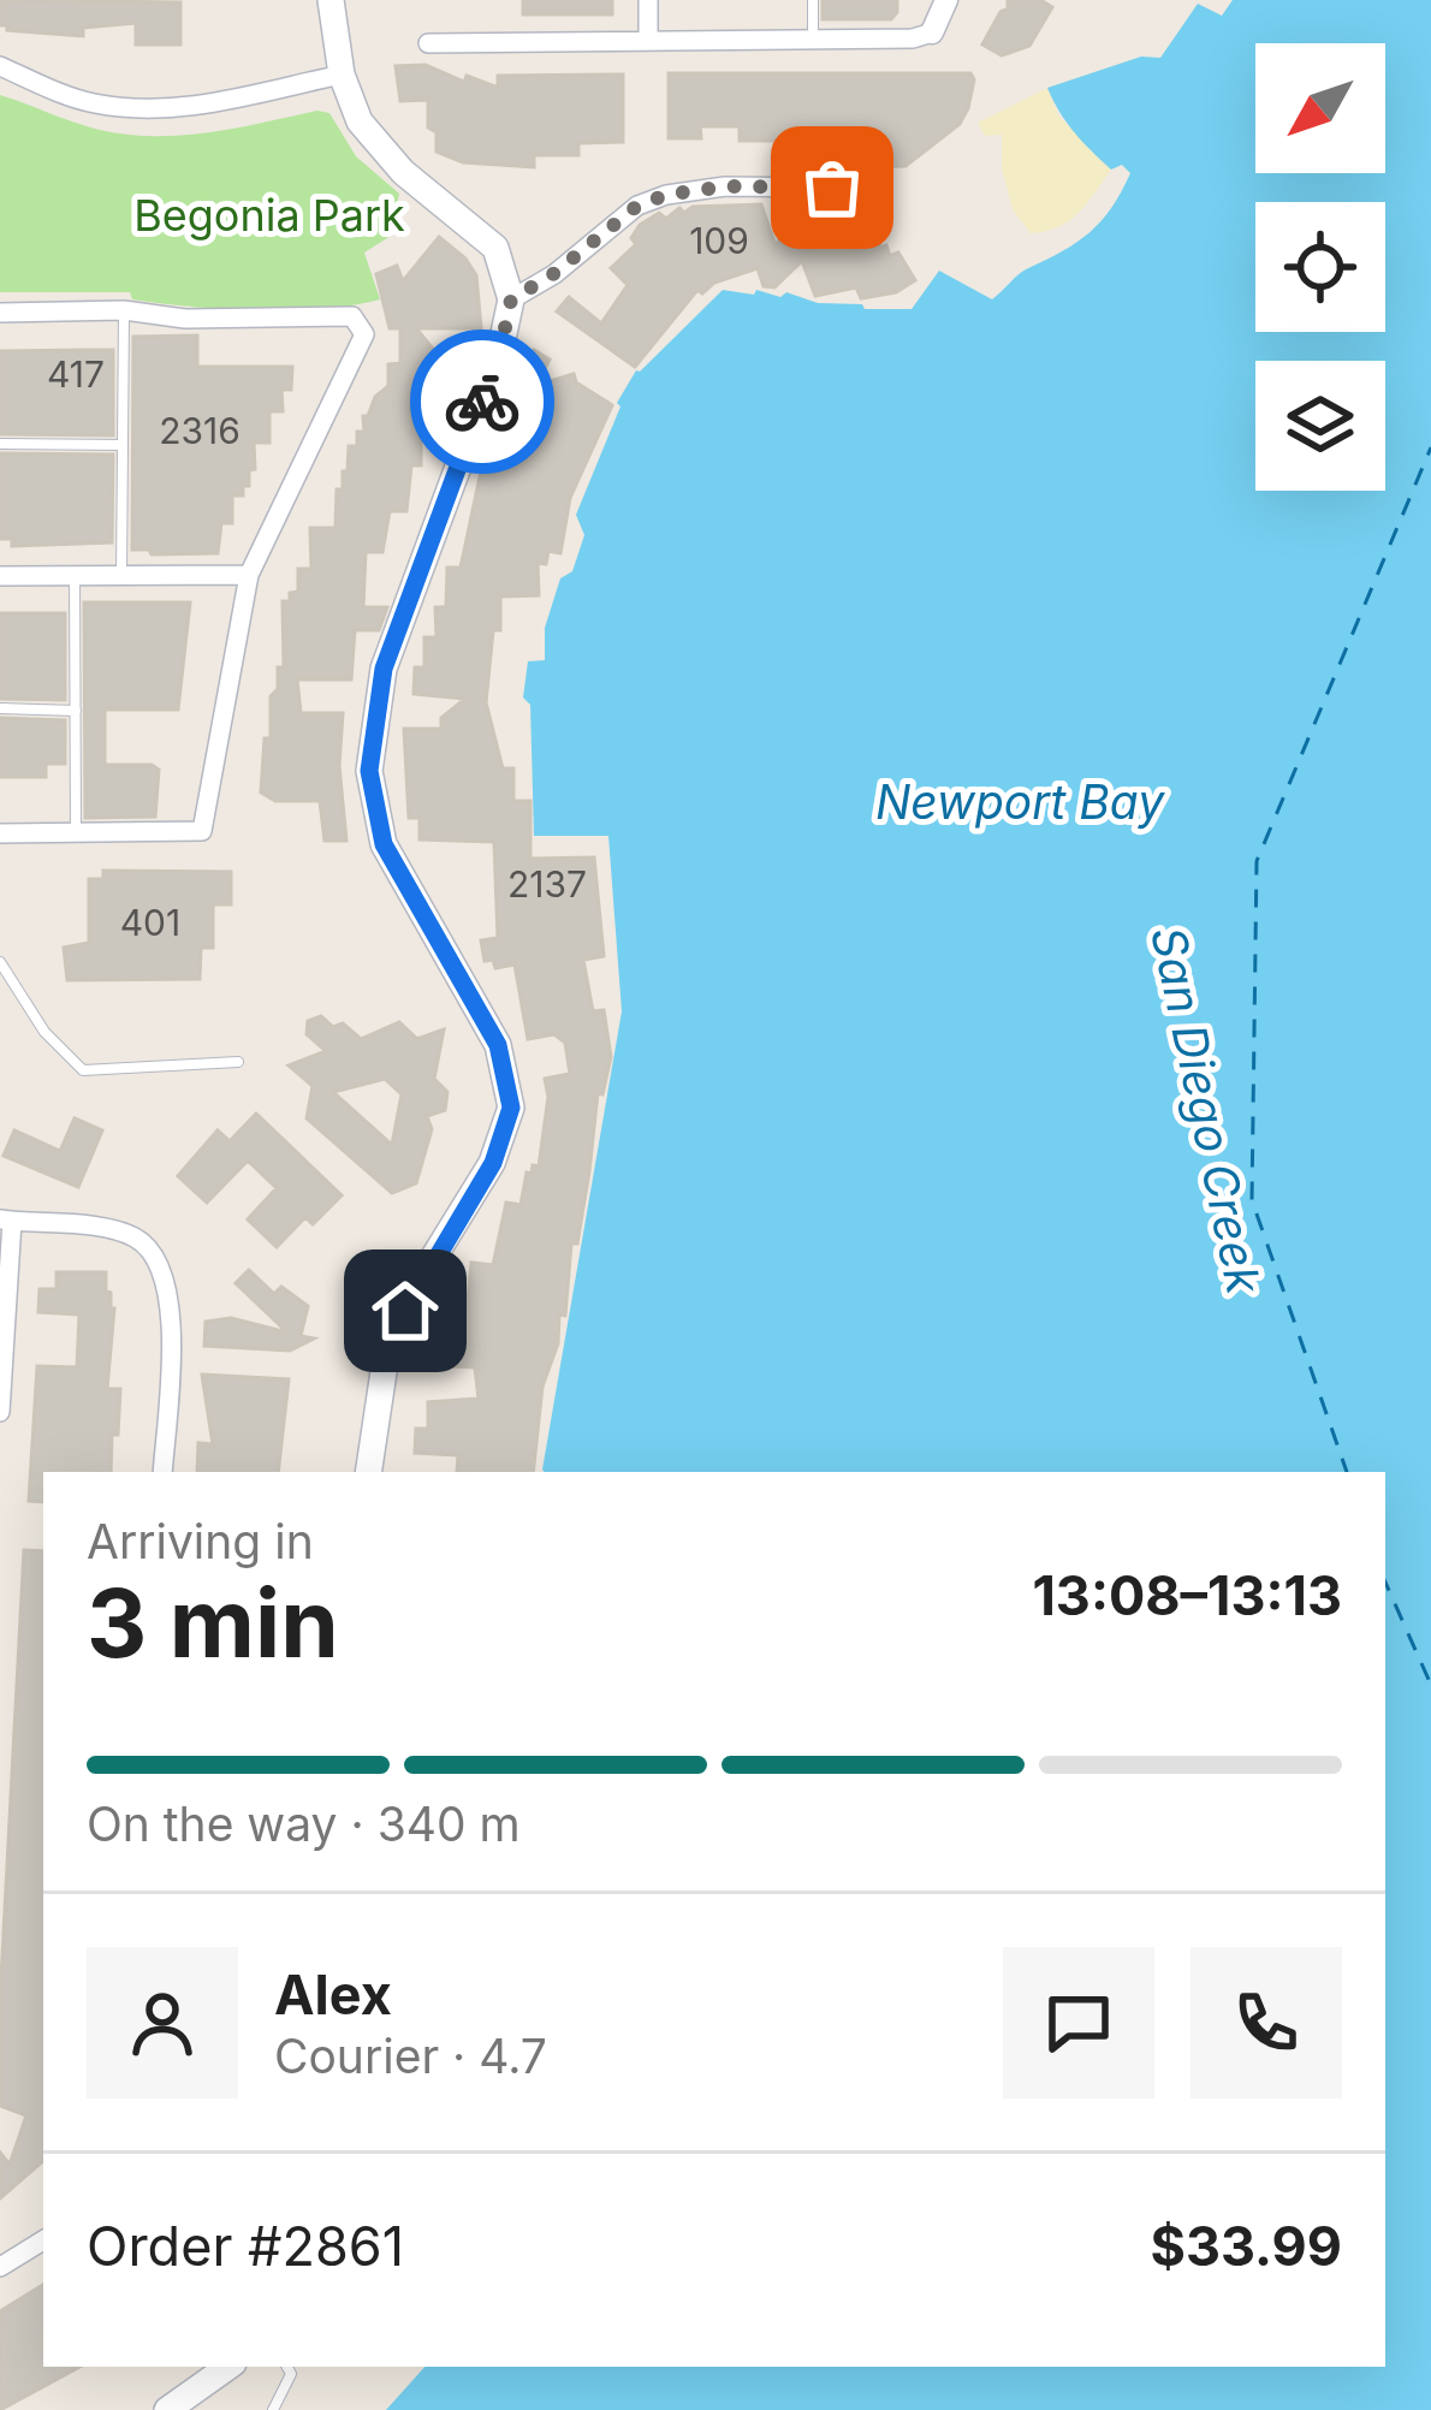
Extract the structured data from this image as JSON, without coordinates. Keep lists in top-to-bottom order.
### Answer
{
  "water": ["Newport Bay", "San Diego Creek"],
  "parks": ["Begonia Park"],
  "house_numbers": [
    "109",
    "417",
    "2316",
    "2137",
    "401"
  ],
  "north": "bottom left",
  "page": {
    "heading": ["3 min", "Arriving in", "13:08–13:13"],
    "panel": [
      "Alex",
      "Courier · 4.7",
      "Order #2861",
      "$33.99"
    ],
    "bar": "On the way · 340 m"
  }
}
